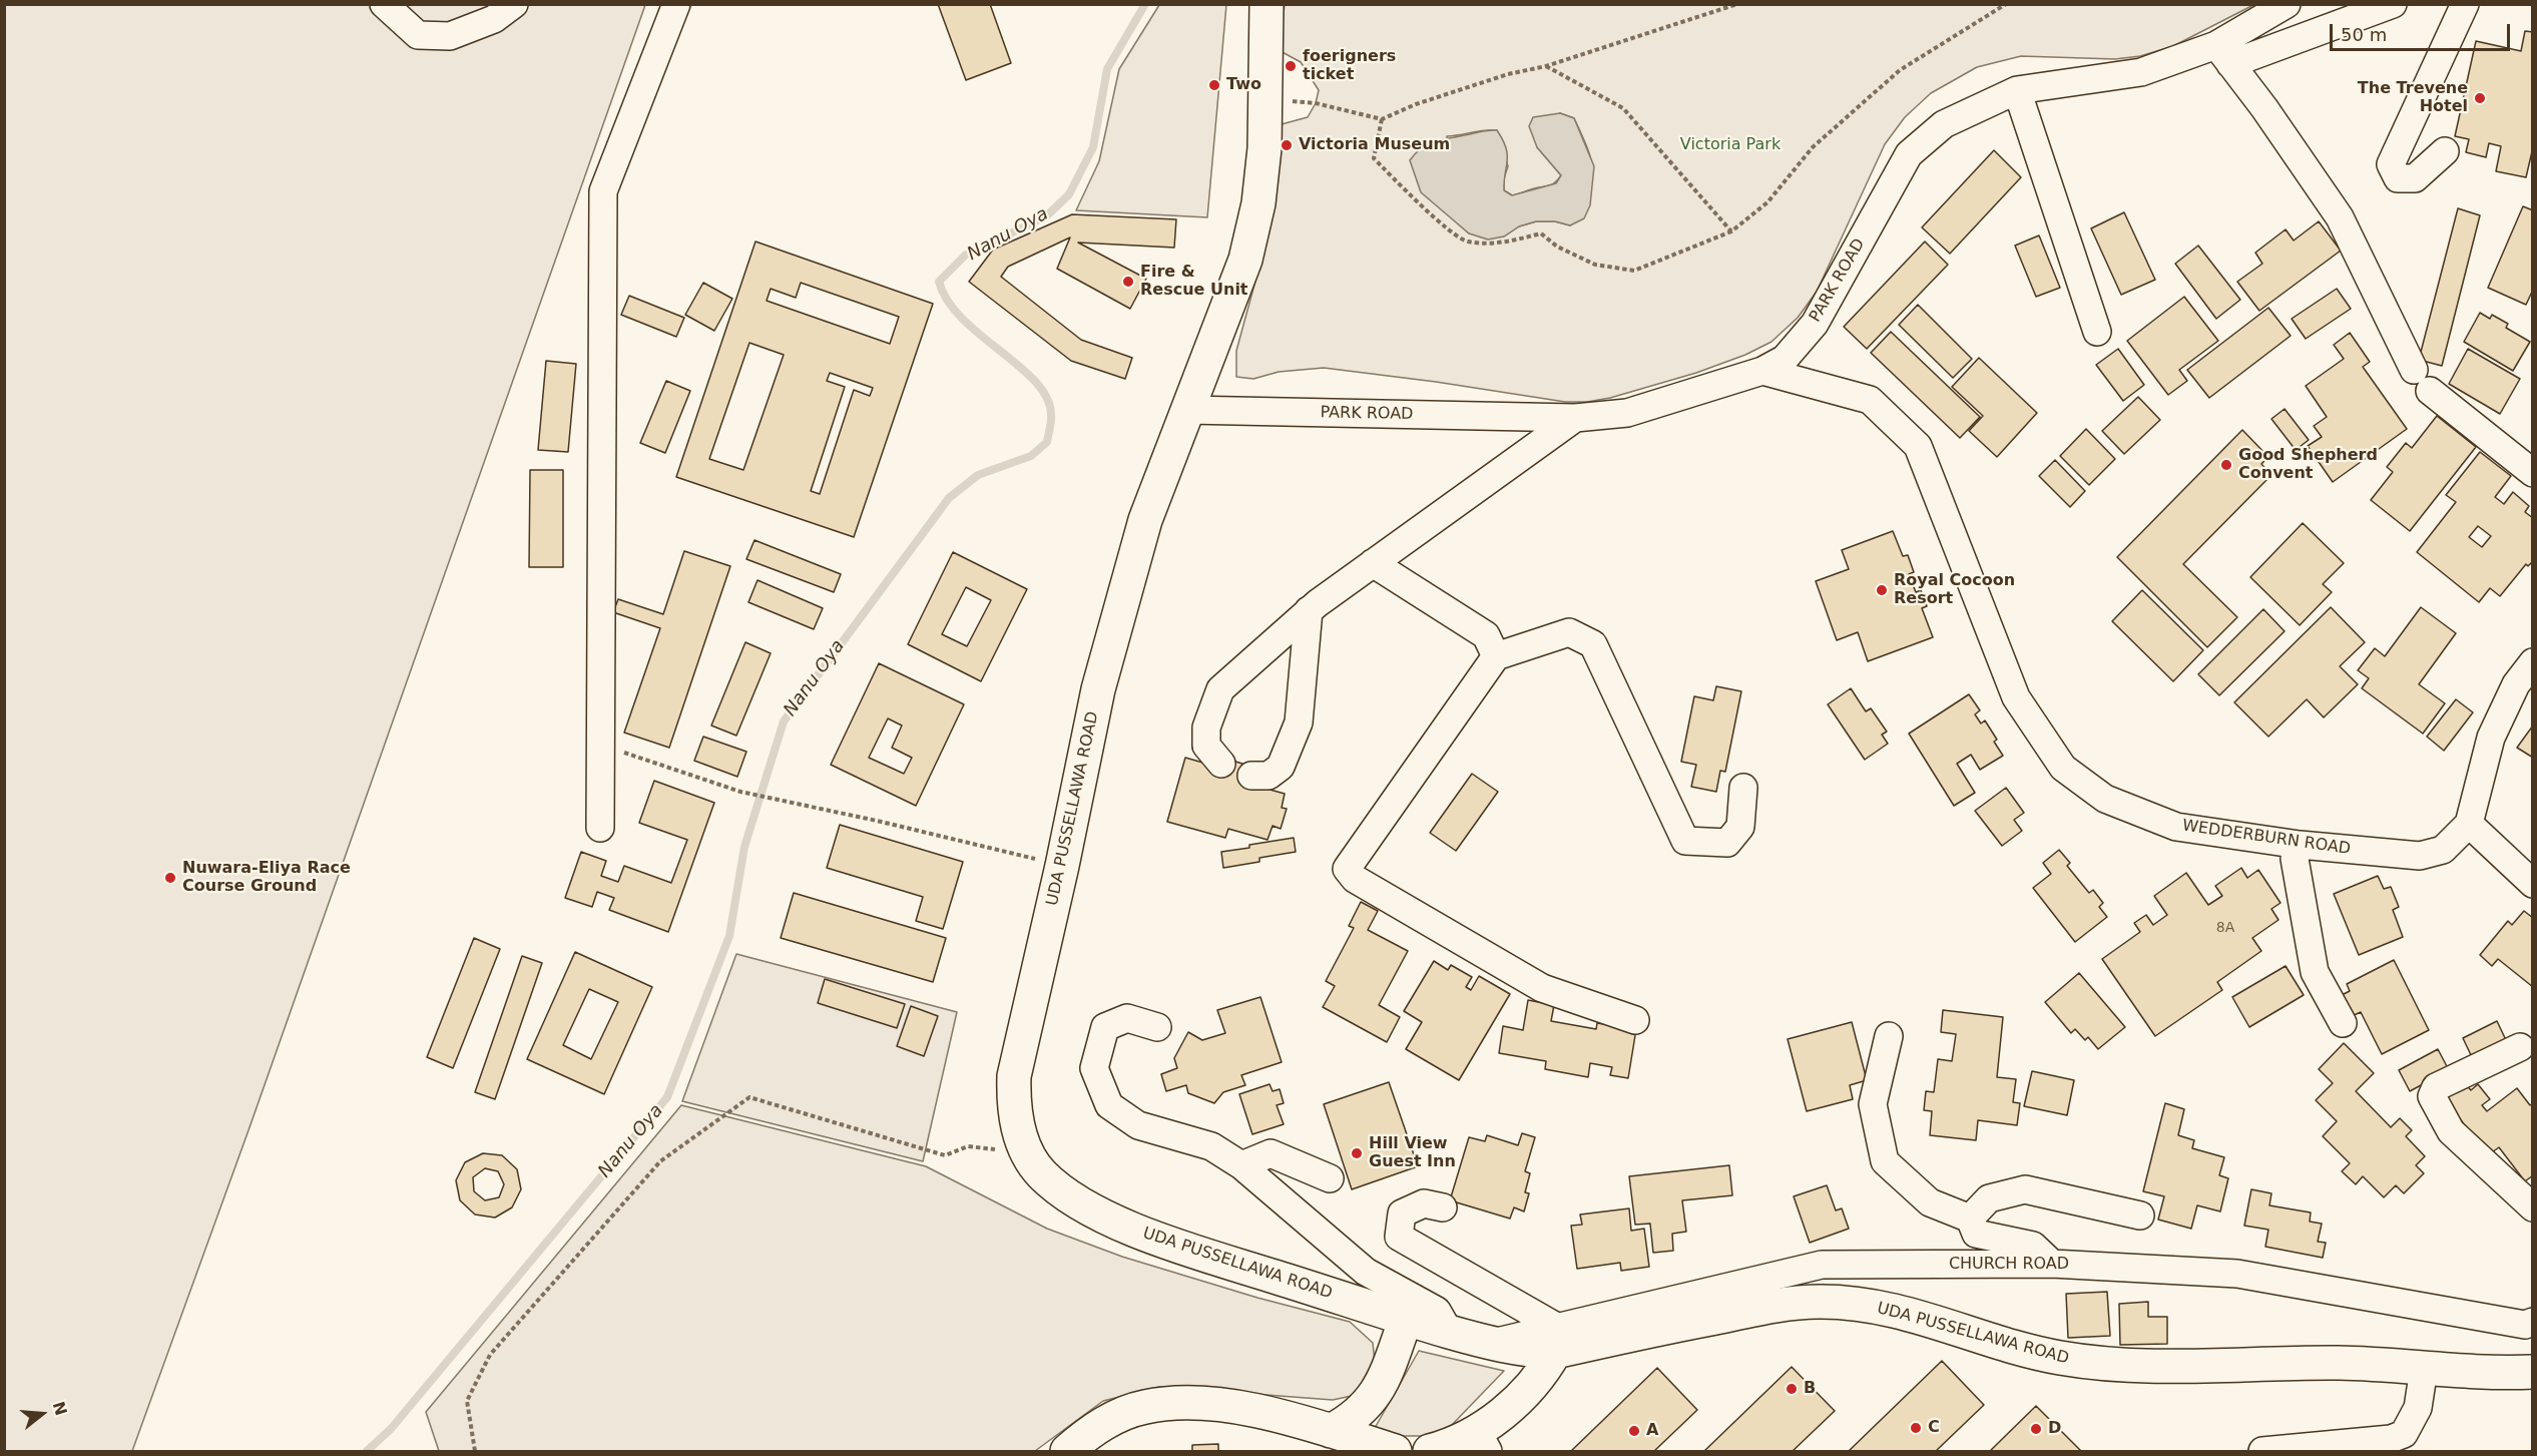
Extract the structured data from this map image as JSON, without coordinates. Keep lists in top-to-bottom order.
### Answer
{
  "streets": {
    "main road": ["UDA PUSSELLAWA ROAD"],
    "street": ["PARK ROAD", "WEDDERBURN ROAD", "CHURCH ROAD"]
  },
  "crossings": [
    ["PARK ROAD", "UDA PUSSELLAWA ROAD"],
    ["PARK ROAD", "WEDDERBURN ROAD"],
    ["UDA PUSSELLAWA ROAD", "CHURCH ROAD"]
  ],
  "water": ["Nanu Oya"],
  "parks": ["Victoria Park"],
  "places": [
    "foerigners ticket",
    "Two",
    "The Trevene Hotel",
    "Victoria Museum",
    "Fire & Rescue Unit",
    "Good Shepherd Convent",
    "Royal Cocoon Resort",
    "Nuwara-Eliya Race Course Ground",
    "Hill View Guest Inn",
    "B",
    "C",
    "D",
    "A"
  ],
  "house_numbers": ["8A"],
  "scale_bar": "50 m",
  "north": "right"
}
